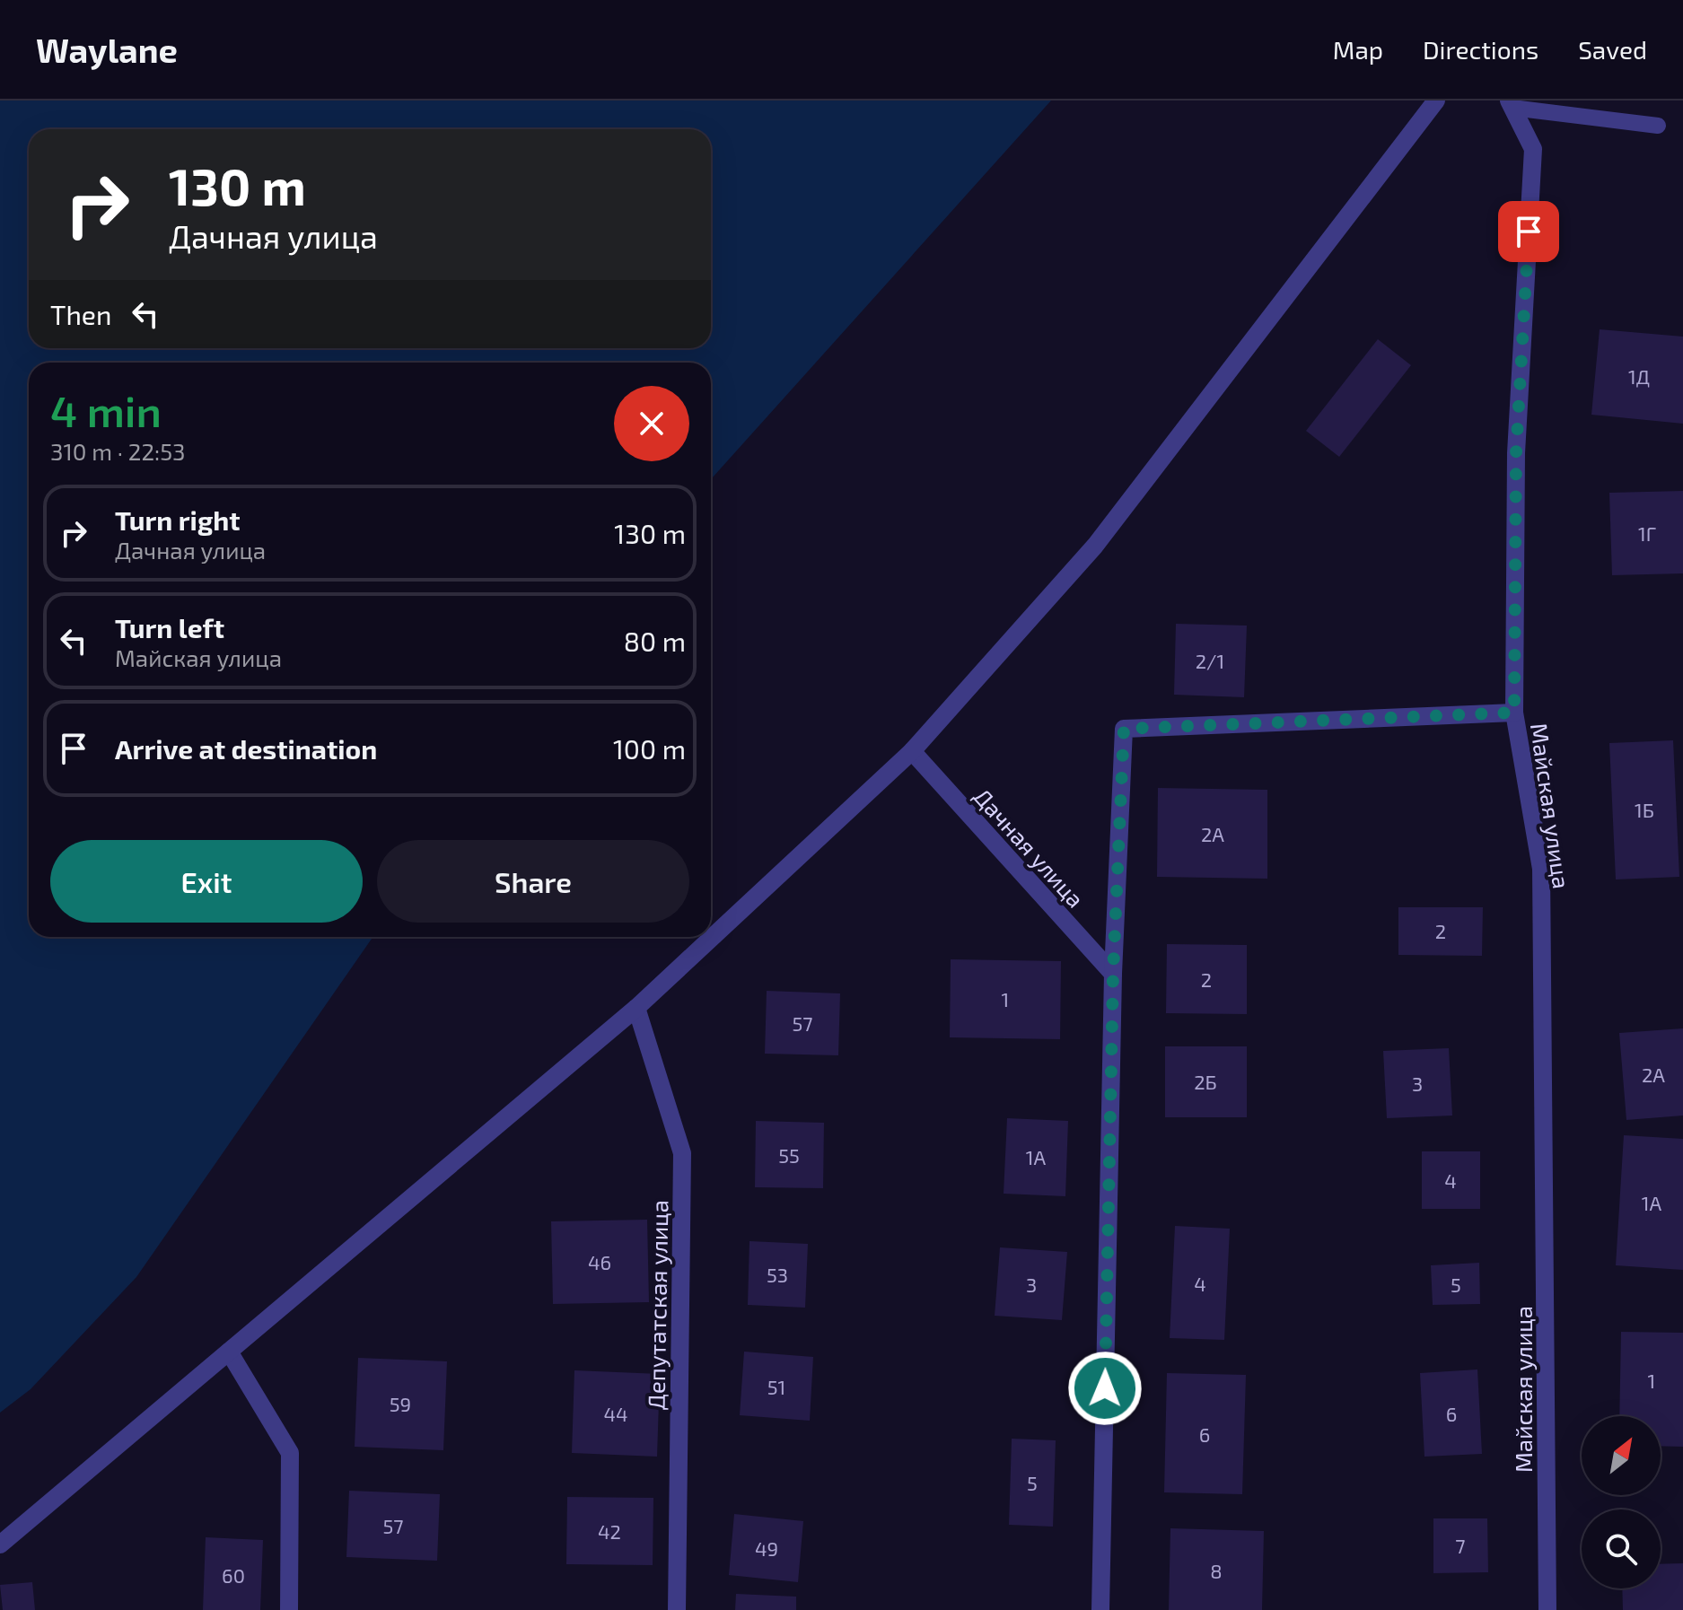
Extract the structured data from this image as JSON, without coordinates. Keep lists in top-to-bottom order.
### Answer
{
  "streets": {
    "street": ["Майская улица", "Дачная улица", "Депутатская улица"]
  },
  "crossings": [
    ["Майская улица", "Дачная улица"]
  ],
  "house_numbers": [
    "1Д",
    "1Г",
    "2/1",
    "1Б",
    "2А",
    "2",
    "2",
    "1",
    "57",
    "2А",
    "2Б",
    "3",
    "55",
    "1А",
    "4",
    "1А",
    "46",
    "53",
    "4",
    "3",
    "5",
    "1",
    "51",
    "59",
    "44",
    "6",
    "6",
    "5",
    "57",
    "42",
    "7",
    "49",
    "8",
    "60"
  ],
  "north": "top right",
  "page": {
    "header": "Waylane",
    "nav": ["Map", "Directions", "Saved"],
    "turn": ["130 m", "Дачная улица"],
    "then": "Then",
    "heading": ["4 min", "310 m · 22:53"],
    "list": [
      {
        "name": "Turn right",
        "note": "Дачная улица",
        "value": "130 m"
      },
      {
        "name": "Turn left",
        "note": "Майская улица",
        "value": "80 m"
      },
      {
        "name": "Arrive at destination",
        "value": "100 m"
      }
    ],
    "buttons": ["Exit", "Share"]
  }
}
